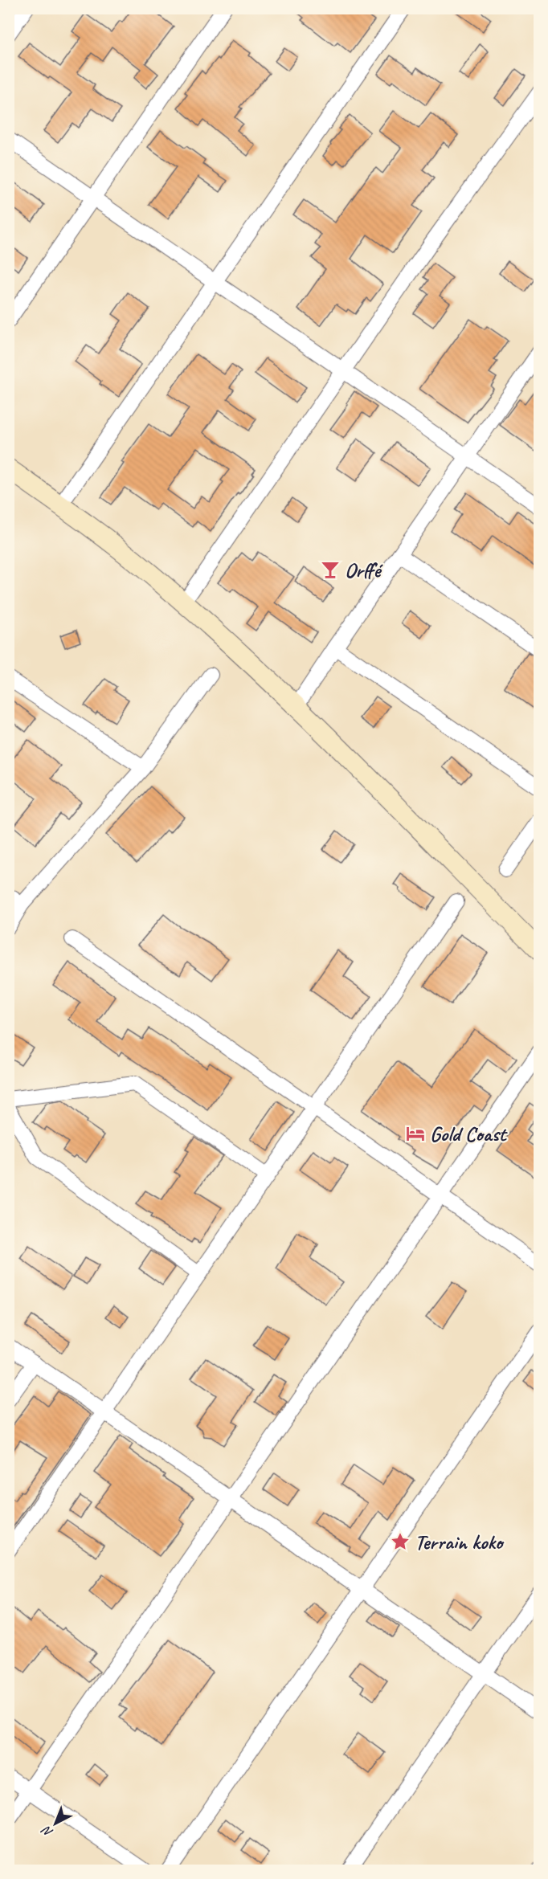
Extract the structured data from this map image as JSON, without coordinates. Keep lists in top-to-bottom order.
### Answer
{
  "places": {
    "bar": ["Orffé"],
    "hotel": ["Gold Coast"],
    "place": ["Terrain koko"]
  },
  "north": "bottom left"
}
